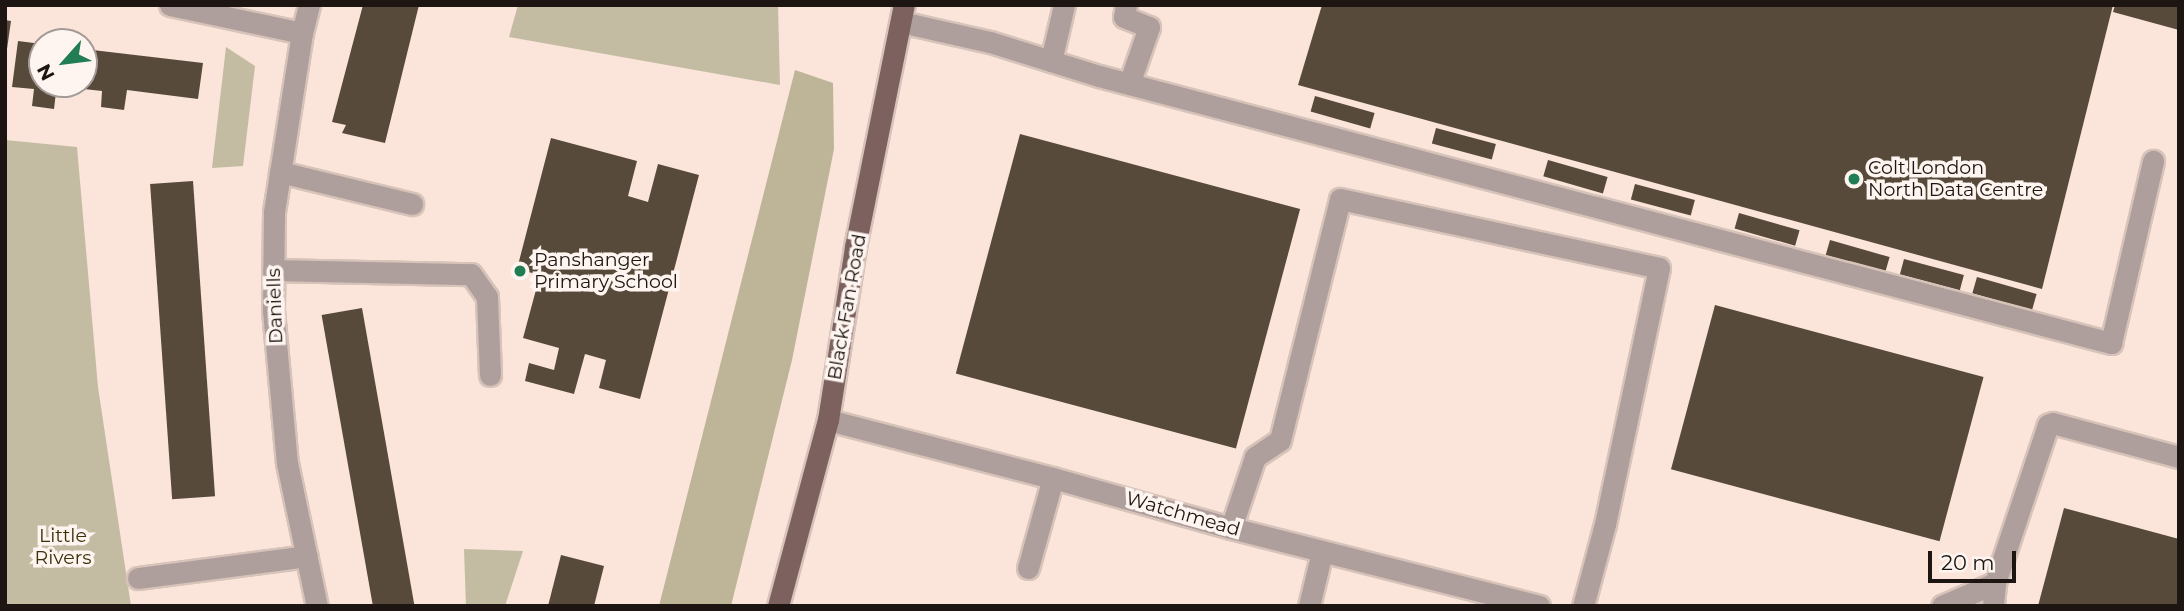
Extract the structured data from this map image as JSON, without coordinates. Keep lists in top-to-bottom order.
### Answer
{
  "streets": {
    "main road": ["Black Fan Road"],
    "street": ["Daniells", "Watchmead"]
  },
  "crossings": [
    ["Black Fan Road", "Watchmead"]
  ],
  "parks": ["Little Rivers"],
  "places": ["Colt London North Data Centre", "Panshanger Primary School"],
  "scale_bar": "20 m",
  "north": "bottom left"
}
